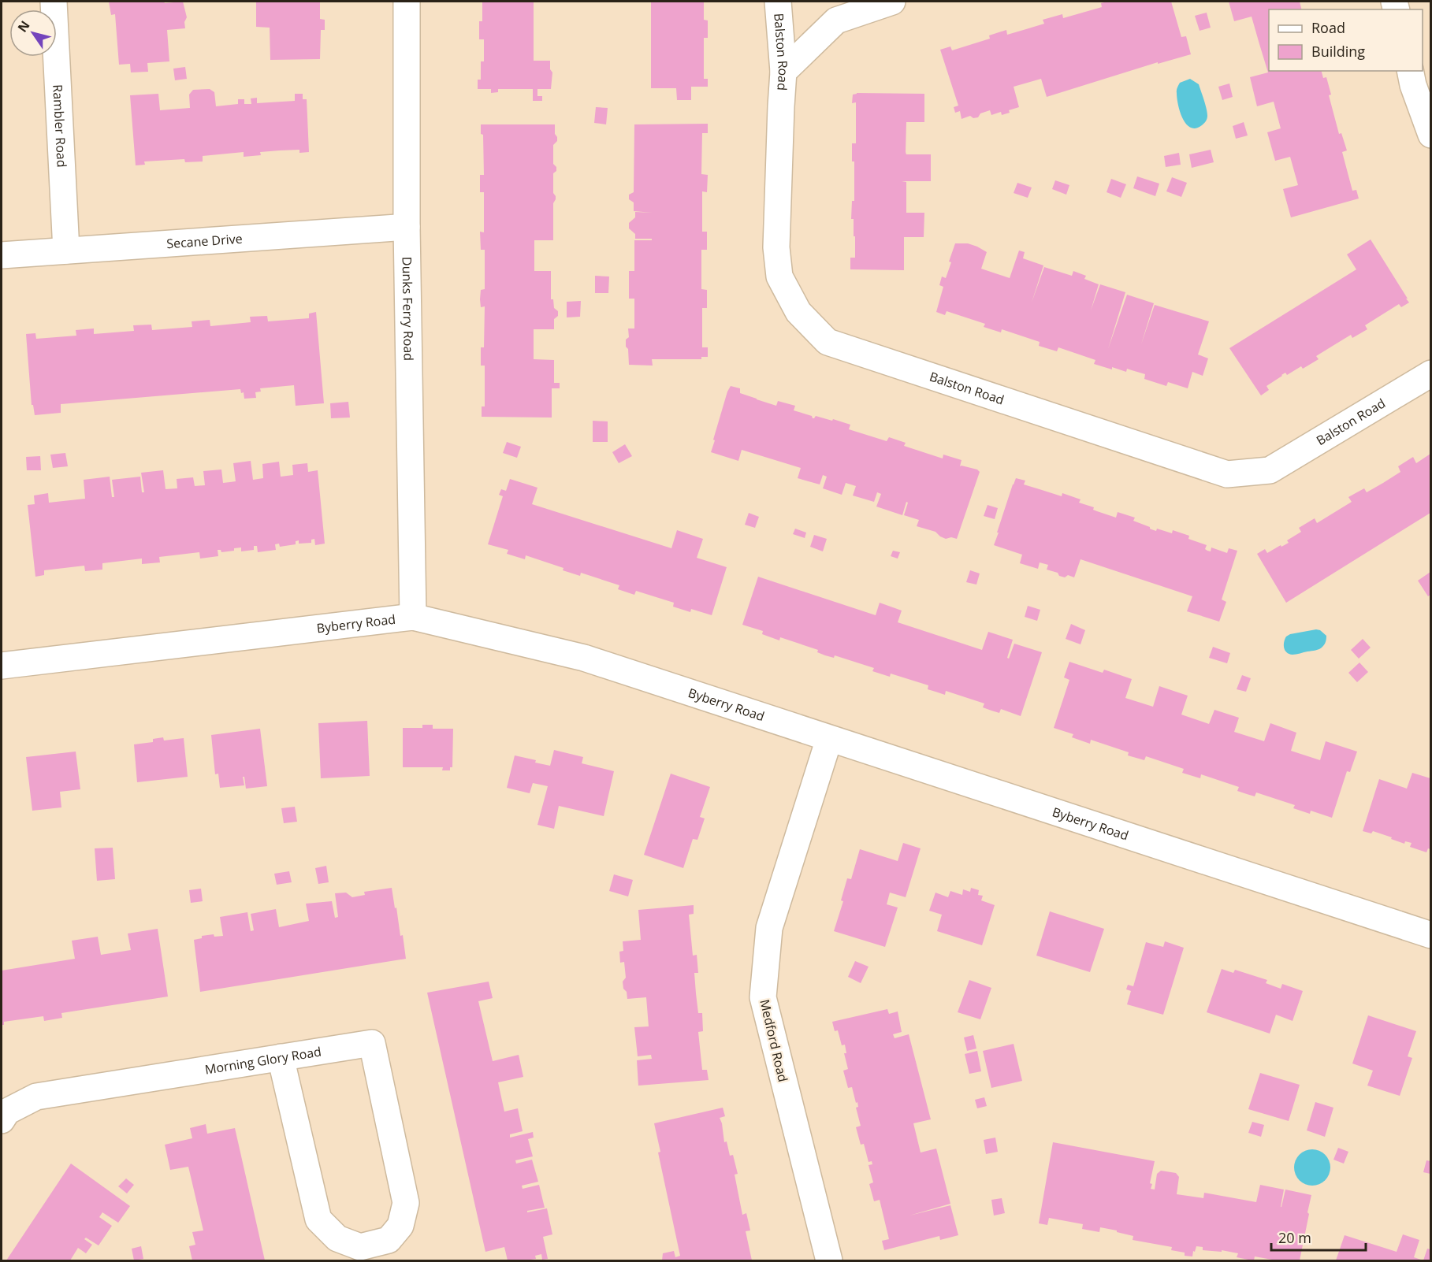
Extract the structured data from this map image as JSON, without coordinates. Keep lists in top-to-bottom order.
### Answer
{
  "streets": {
    "street": [
      "Balston Road",
      "Rambler Road",
      "Secane Drive",
      "Dunks Ferry Road",
      "Byberry Road",
      "Medford Road",
      "Morning Glory Road"
    ]
  },
  "crossings": [
    ["Rambler Road", "Secane Drive"],
    ["Secane Drive", "Dunks Ferry Road"],
    ["Dunks Ferry Road", "Byberry Road"],
    ["Byberry Road", "Medford Road"]
  ],
  "legend": ["Road", "Building"],
  "scale_bar": "20 m",
  "north": "top left"
}
